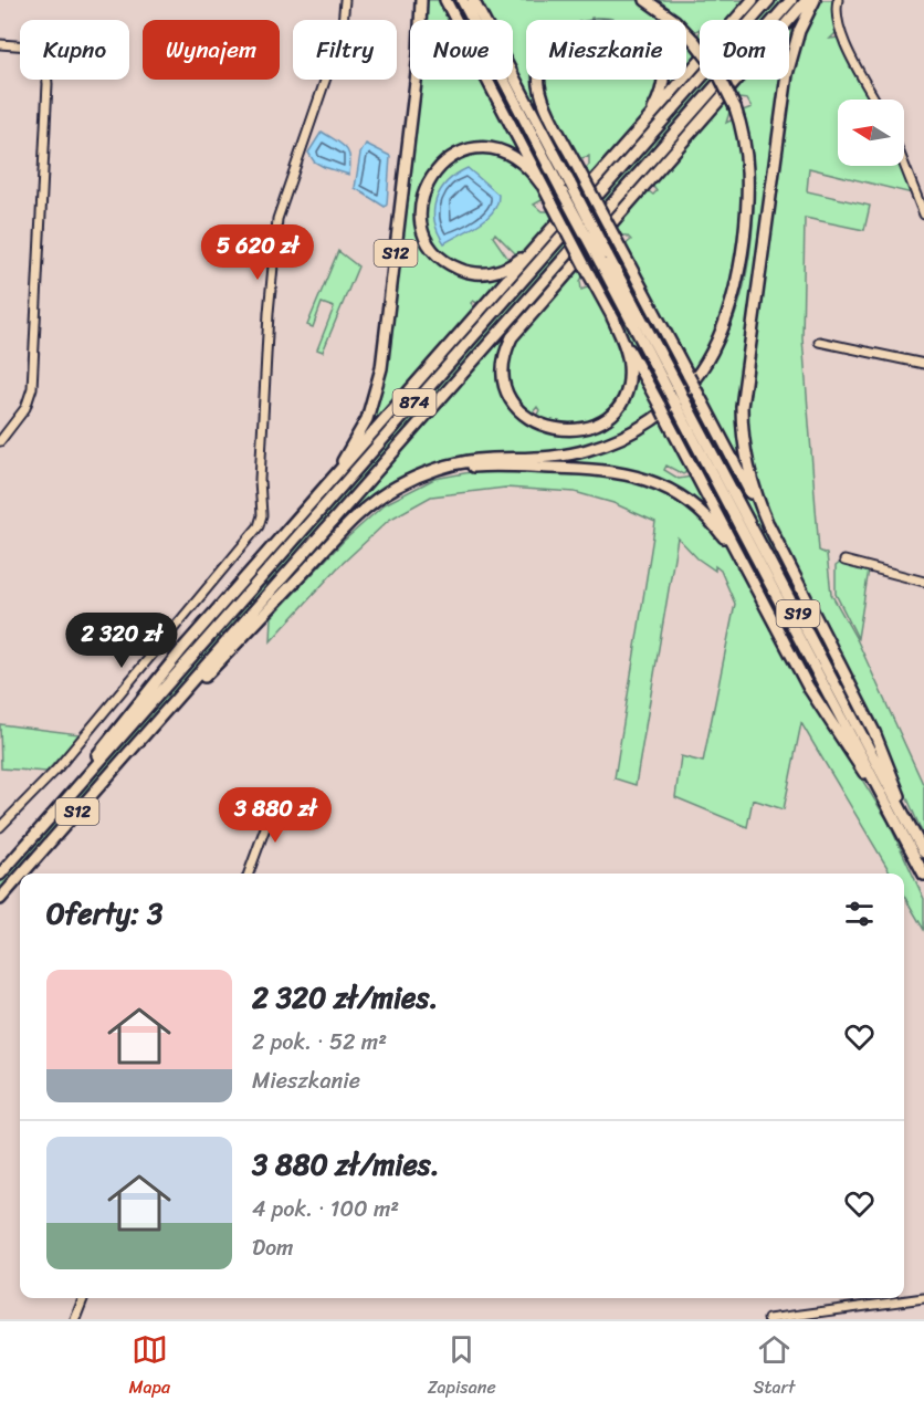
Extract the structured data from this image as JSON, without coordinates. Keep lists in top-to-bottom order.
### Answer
{
  "streets": {
    "highway": ["S12", "874", "S19"]
  },
  "crossings": [
    ["S12", "874"]
  ],
  "north": "left",
  "page": {
    "chip": [
      "Kupno",
      "Wynajem",
      "Filtry",
      "Nowe",
      "Mieszkanie",
      "Dom"
    ],
    "price": ["5 620 zł", "2 320 zł", "3 880 zł"],
    "heading": "Oferty: 3",
    "list": [
      {
        "name": "2 320 zł/mies.",
        "note": "2 pok. · 52 m² · Mieszkanie"
      },
      {
        "name": "3 880 zł/mies.",
        "note": "4 pok. · 100 m² · Dom"
      }
    ],
    "tabs": ["Mapa", "Zapisane", "Start"]
  }
}
